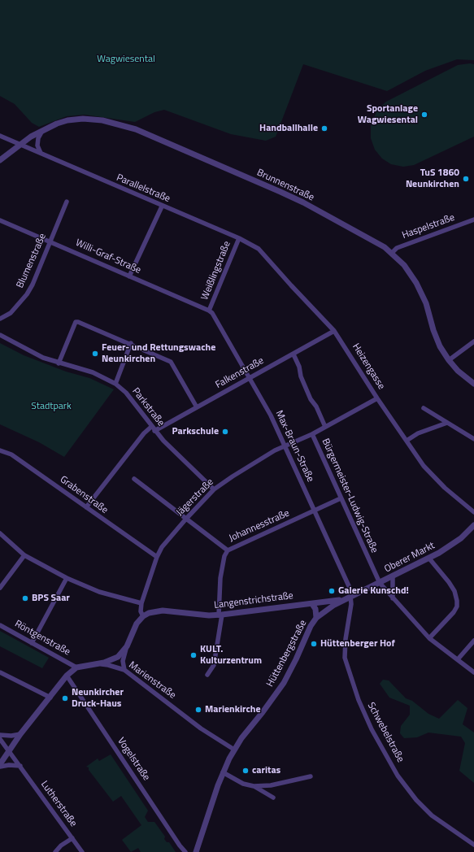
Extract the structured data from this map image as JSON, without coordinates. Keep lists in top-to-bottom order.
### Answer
{
  "streets": {
    "street": [
      "Brunnenstraße",
      "Parallelstraße",
      "Haspelstraße",
      "Willi-Graf-Straße",
      "Blumenstraße",
      "Weißlingstraße",
      "Heizengasse",
      "Falkenstraße",
      "Parkstraße",
      "Max-Braun-Straße",
      "Grabenstraße",
      "Bürgermeister-Ludwig-Straße",
      "Jägerstraße",
      "Johannesstraße",
      "Oberer Markt",
      "Langenstrichstraße",
      "Röntgenstraße",
      "Hüttenbergstraße",
      "Marienstraße",
      "Schwebelstraße",
      "Vogelstraße",
      "Lutherstraße"
    ]
  },
  "crossings": [
    ["Brunnenstraße", "Parallelstraße"],
    ["Brunnenstraße", "Haspelstraße"],
    ["Parallelstraße", "Weißlingstraße"],
    ["Parallelstraße", "Heizengasse"],
    ["Willi-Graf-Straße", "Blumenstraße"],
    ["Willi-Graf-Straße", "Weißlingstraße"],
    ["Willi-Graf-Straße", "Max-Braun-Straße"],
    ["Weißlingstraße", "Heizengasse"],
    ["Weißlingstraße", "Max-Braun-Straße"],
    ["Heizengasse", "Falkenstraße"],
    ["Heizengasse", "Jägerstraße"],
    ["Falkenstraße", "Parkstraße"],
    ["Falkenstraße", "Max-Braun-Straße"],
    ["Falkenstraße", "Grabenstraße"],
    ["Parkstraße", "Jägerstraße"],
    ["Max-Braun-Straße", "Jägerstraße"],
    ["Max-Braun-Straße", "Johannesstraße"],
    ["Max-Braun-Straße", "Oberer Markt"],
    ["Max-Braun-Straße", "Langenstrichstraße"],
    ["Max-Braun-Straße", "Hüttenbergstraße"],
    ["Max-Braun-Straße", "Schwebelstraße"],
    ["Grabenstraße", "Jägerstraße"],
    ["Bürgermeister-Ludwig-Straße", "Jägerstraße"],
    ["Bürgermeister-Ludwig-Straße", "Johannesstraße"],
    ["Bürgermeister-Ludwig-Straße", "Oberer Markt"],
    ["Jägerstraße", "Langenstrichstraße"],
    ["Johannesstraße", "Langenstrichstraße"],
    ["Oberer Markt", "Langenstrichstraße"],
    ["Oberer Markt", "Hüttenbergstraße"],
    ["Oberer Markt", "Schwebelstraße"],
    ["Langenstrichstraße", "Hüttenbergstraße"],
    ["Langenstrichstraße", "Schwebelstraße"],
    ["Röntgenstraße", "Marienstraße"],
    ["Hüttenbergstraße", "Marienstraße"],
    ["Hüttenbergstraße", "Schwebelstraße"],
    ["Marienstraße", "Vogelstraße"],
    ["Marienstraße", "Lutherstraße"]
  ],
  "parks": ["Wagwiesental", "Stadtpark"],
  "places": [
    "Sportanlage Wagwiesental",
    "Handballhalle",
    "TuS 1860 Neunkirchen",
    "Feuer- und Rettungswache Neunkirchen",
    "Parkschule",
    "Galerie Kunschd!",
    "BPS Saar",
    "Hüttenberger Hof",
    "KULT. Kulturzentrum",
    "Neunkircher Druck-Haus",
    "Marienkirche",
    "caritas"
  ]
}
